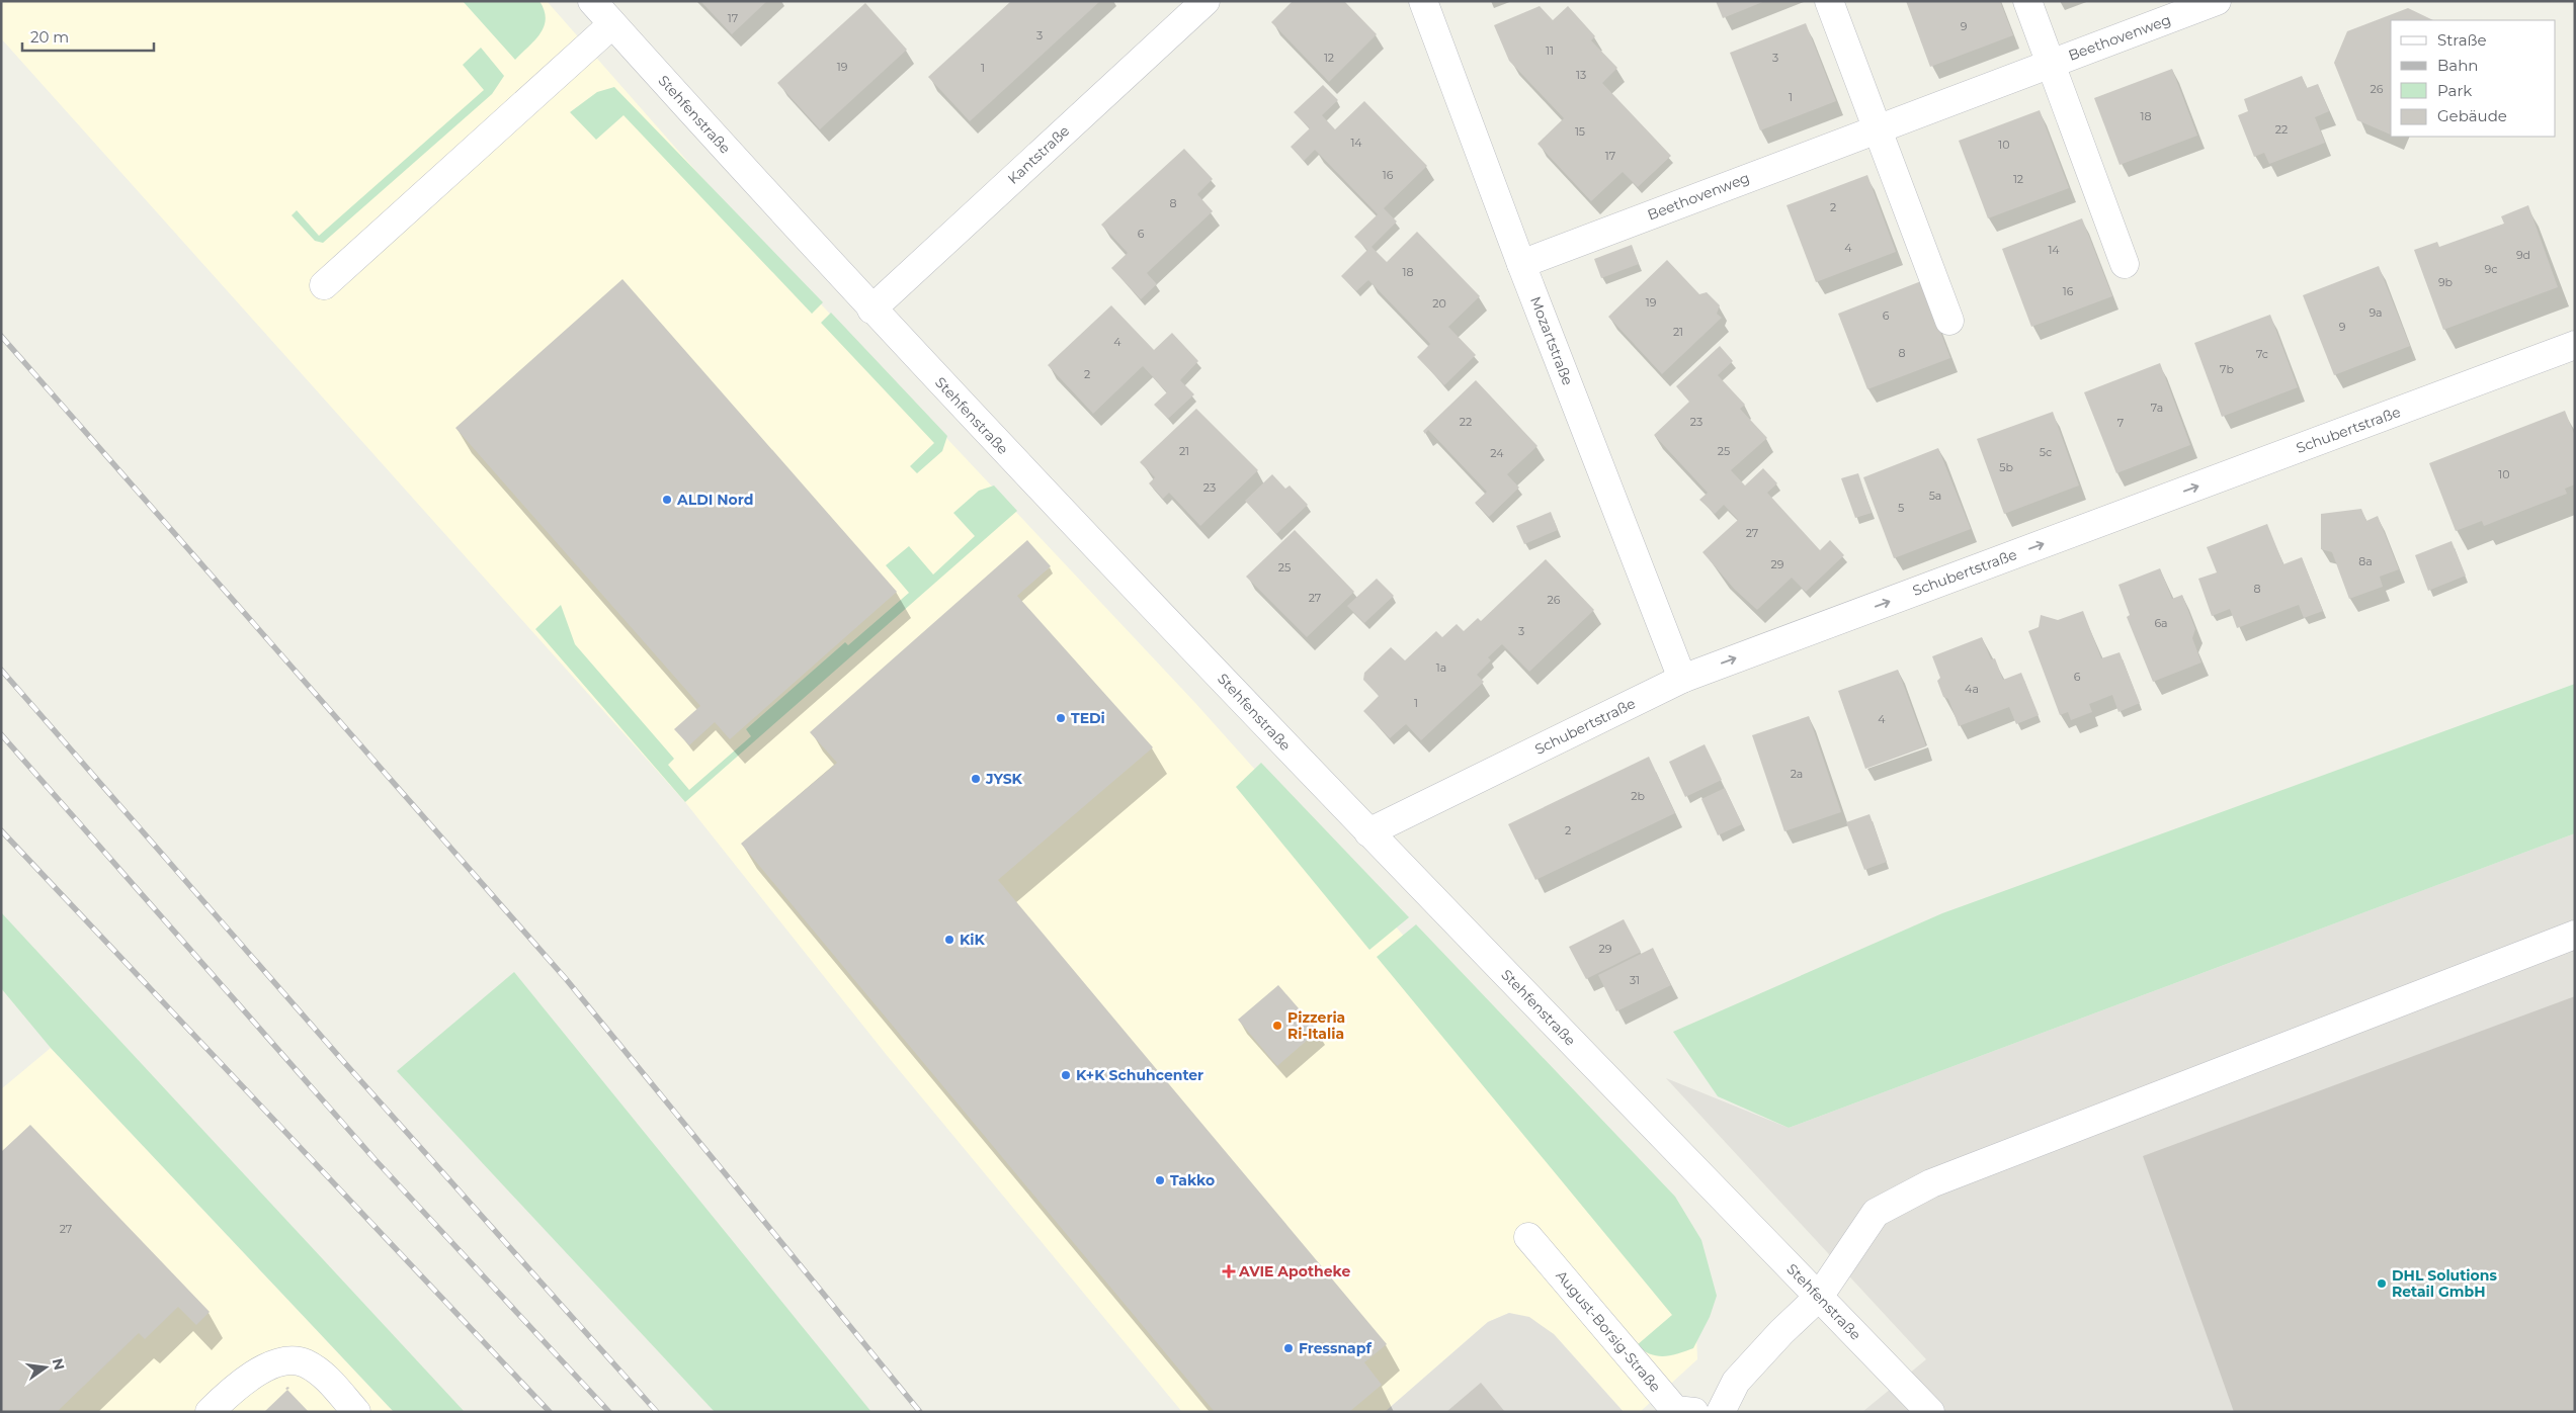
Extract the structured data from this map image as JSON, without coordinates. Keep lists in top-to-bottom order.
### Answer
{
  "streets": {
    "street": [
      "Beethovenweg",
      "Stehfenstraße",
      "Kantstraße",
      "Mozartstraße",
      "Schubertstraße",
      "August-Borsig-Straße"
    ]
  },
  "crossings": [
    ["Beethovenweg", "Mozartstraße"],
    ["Stehfenstraße", "Kantstraße"],
    ["Stehfenstraße", "Schubertstraße"],
    ["Mozartstraße", "Schubertstraße"]
  ],
  "one_way": ["Schubertstraße"],
  "places": {
    "other": [
      "ALDI Nord",
      "TEDi",
      "JYSK",
      "KiK",
      "Pizzeria Ri-Italia",
      "K+K Schuhcenter",
      "Takko",
      "DHL Solutions Retail GmbH",
      "Fressnapf"
    ],
    "health": ["AVIE Apotheke"]
  },
  "house_numbers": [
    "17",
    "9",
    "3",
    "11",
    "12",
    "3",
    "19",
    "1",
    "13",
    "26",
    "1",
    "18",
    "22",
    "15",
    "14",
    "10",
    "17",
    "16",
    "12",
    "8",
    "2",
    "6",
    "4",
    "14",
    "9d",
    "9c",
    "18",
    "9b",
    "16",
    "19",
    "20",
    "9a",
    "6",
    "9",
    "21",
    "4",
    "8",
    "7c",
    "7b",
    "2",
    "7a",
    "22",
    "23",
    "7",
    "21",
    "25",
    "5c",
    "24",
    "5b",
    "10",
    "23",
    "5a",
    "5",
    "27",
    "8a",
    "29",
    "25",
    "8",
    "27",
    "26",
    "6a",
    "3",
    "1a",
    "6",
    "4a",
    "1",
    "4",
    "2a",
    "2b",
    "2",
    "29",
    "31",
    "27"
  ],
  "legend": [
    "Straße",
    "Bahn",
    "Park",
    "Gebäude"
  ],
  "scale_bar": "20 m",
  "north": "right"
}
